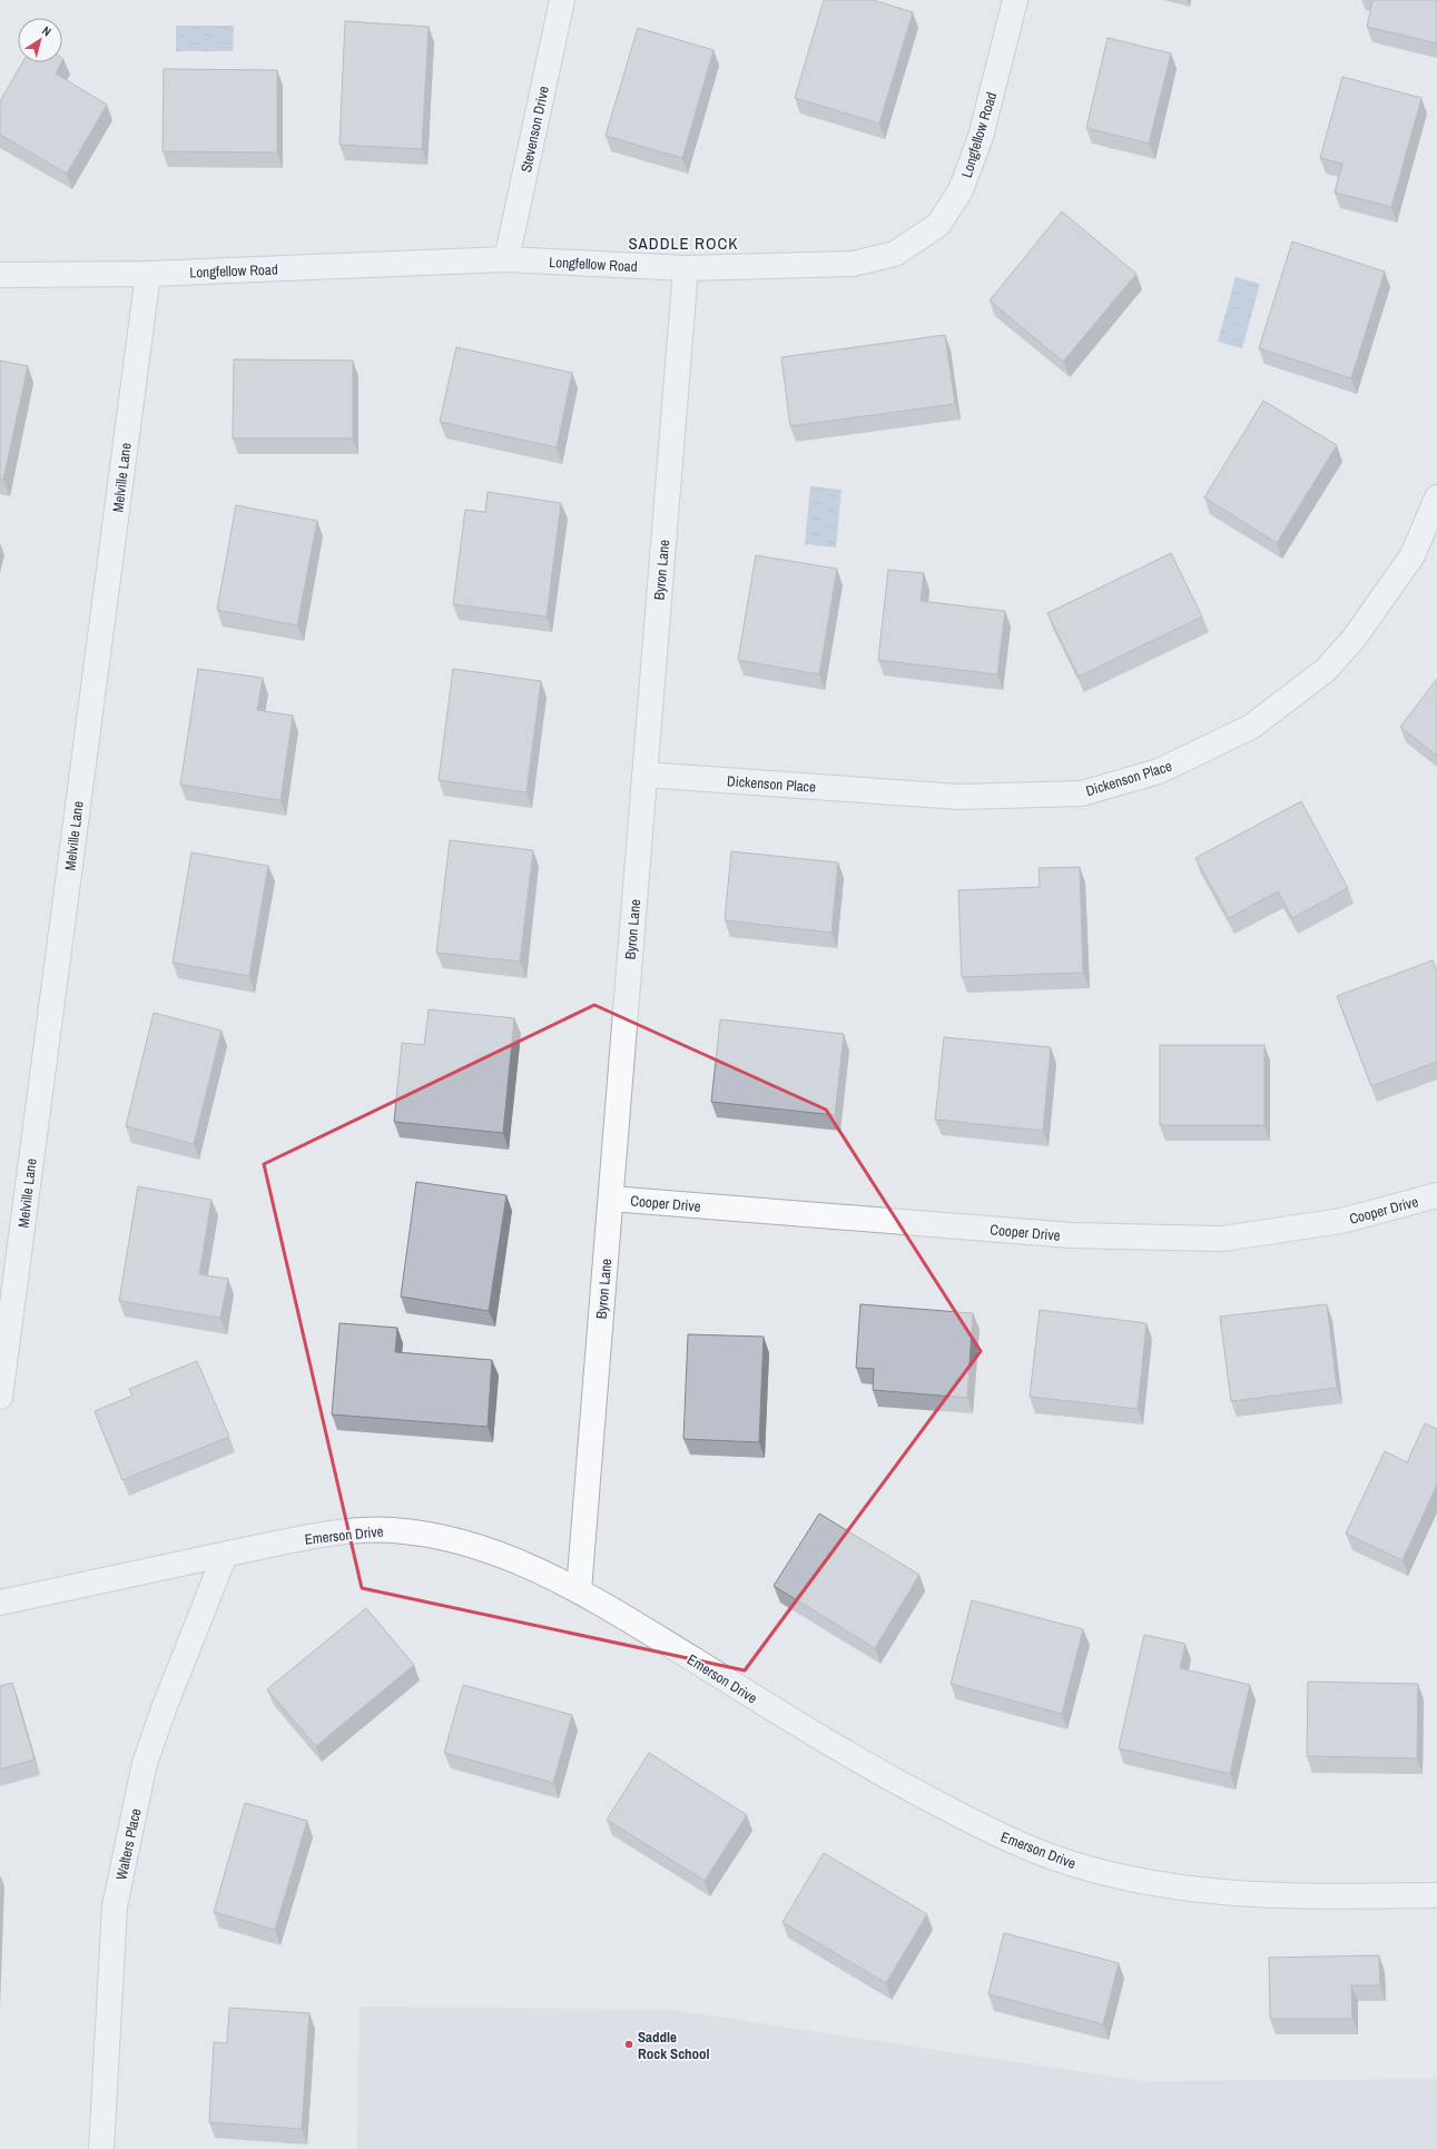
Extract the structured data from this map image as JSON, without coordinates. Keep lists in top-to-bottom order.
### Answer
{
  "streets": {
    "street": [
      "Stevenson Drive",
      "Longfellow Road",
      "Melville Lane",
      "Byron Lane",
      "Dickenson Place",
      "Cooper Drive",
      "Emerson Drive",
      "Walters Place"
    ]
  },
  "crossings": [
    ["Stevenson Drive", "Longfellow Road"],
    ["Longfellow Road", "Melville Lane"],
    ["Longfellow Road", "Byron Lane"],
    ["Byron Lane", "Dickenson Place"],
    ["Byron Lane", "Cooper Drive"],
    ["Byron Lane", "Emerson Drive"],
    ["Emerson Drive", "Walters Place"]
  ],
  "districts": ["SADDLE ROCK"],
  "places": ["Saddle Rock School"],
  "north": "top right"
}
